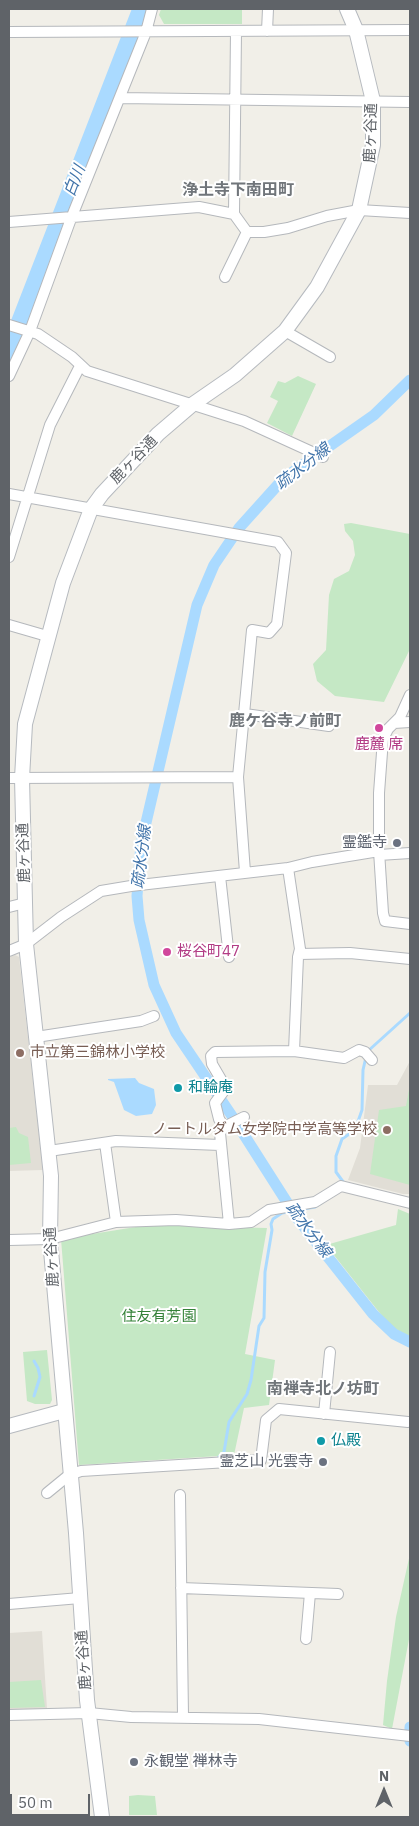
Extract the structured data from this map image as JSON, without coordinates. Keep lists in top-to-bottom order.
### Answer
{
  "streets": {
    "street": ["鹿ヶ谷通"]
  },
  "districts": ["浄土寺下南田町", "鹿ケ谷寺ノ前町", "南禅寺北ノ坊町"],
  "water": ["白川", "疏水分線"],
  "parks": ["住友有芳園"],
  "places": [
    "鹿麓 席",
    "霊鑑寺",
    "桜谷町47",
    "市立第三錦林小学校",
    "和輪庵",
    "ノートルダム女学院中学高等学校",
    "仏殿",
    "霊芝山 光雲寺",
    "永観堂 禅林寺"
  ],
  "scale_bar": "50 m",
  "north": "top"
}
